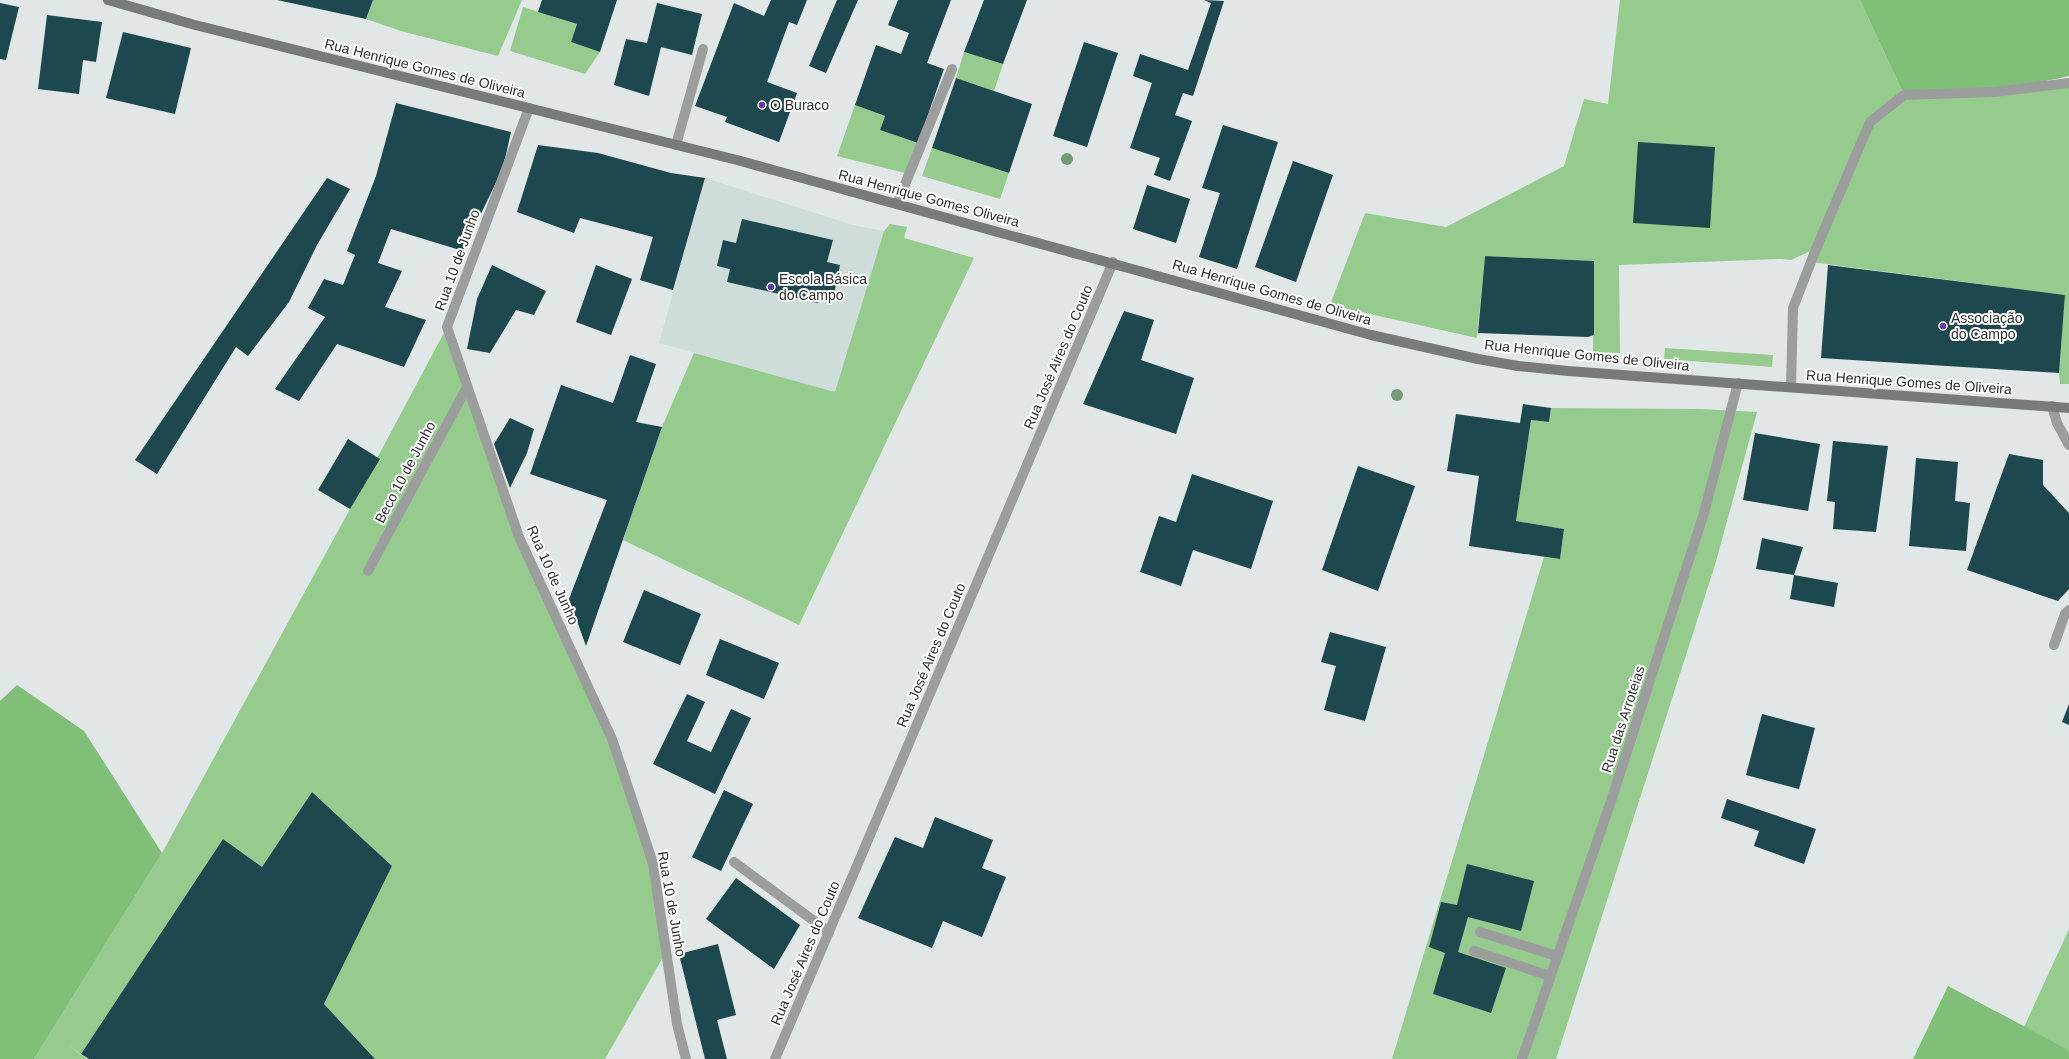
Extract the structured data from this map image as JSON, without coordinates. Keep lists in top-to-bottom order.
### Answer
{
  "streets": {
    "street": [
      "Rua Henrique Gomes de Oliveira",
      "Rua Henrique Gomes Oliveira",
      "Rua 10 de Junho",
      "Rua José Aires do Couto",
      "Beco 10 de Junho",
      "Rua das Arroteias"
    ]
  },
  "crossings": [
    ["Rua Henrique Gomes de Oliveira", "Rua Henrique Gomes Oliveira"],
    ["Rua Henrique Gomes de Oliveira", "Rua 10 de Junho"],
    ["Rua Henrique Gomes de Oliveira", "Rua José Aires do Couto"],
    ["Rua Henrique Gomes de Oliveira", "Rua das Arroteias"],
    ["Rua Henrique Gomes Oliveira", "Rua José Aires do Couto"],
    ["Rua 10 de Junho", "Beco 10 de Junho"]
  ],
  "places": ["O Buraco", "Escola Básica do Campo", "Associação do Campo"]
}
